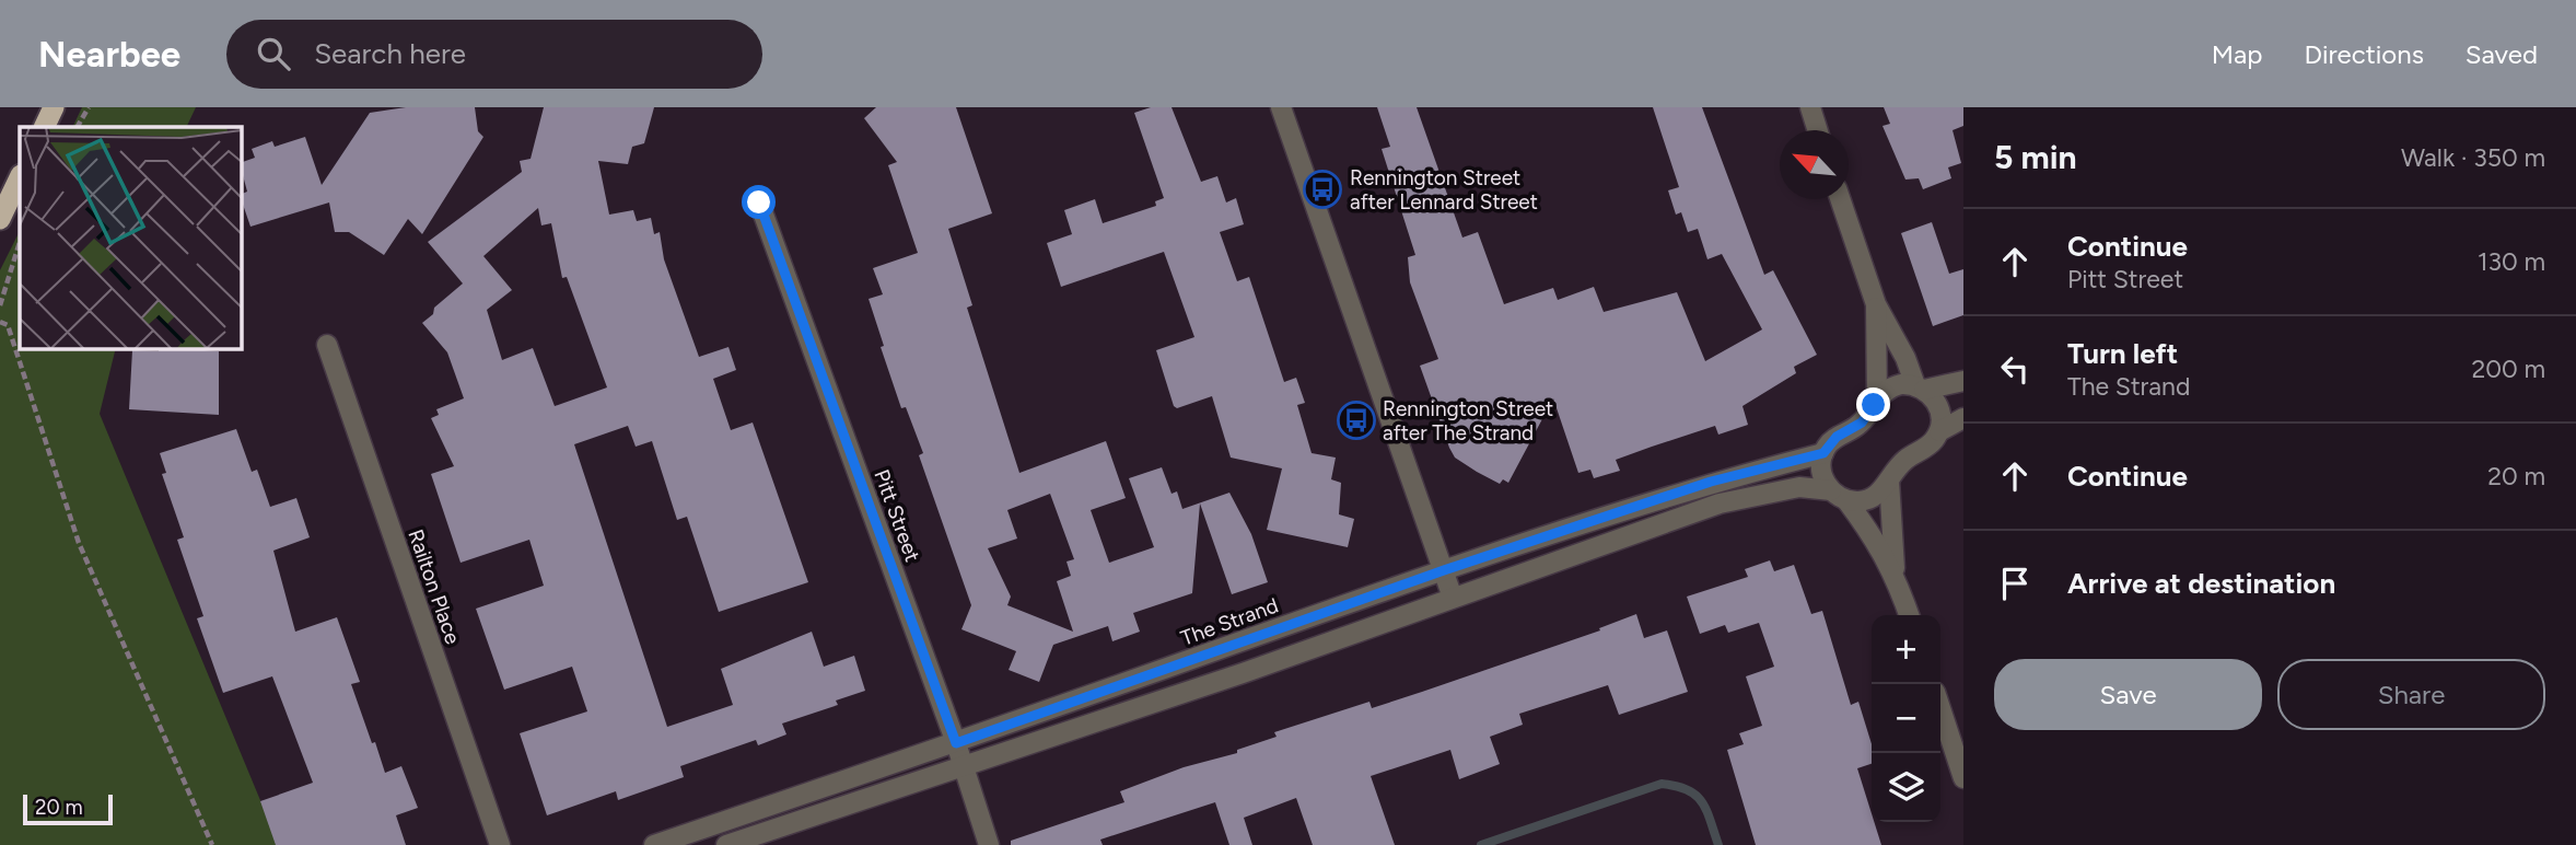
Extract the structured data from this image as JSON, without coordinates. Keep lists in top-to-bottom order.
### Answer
{
  "streets": {
    "street": ["Pitt Street", "Railton Place", "The Strand"]
  },
  "crossings": [
    ["Pitt Street", "The Strand"]
  ],
  "places": {
    "bus stop": ["Rennington Street after Lennard Street", "Rennington Street after The Strand"]
  },
  "scale_bar": "20 m",
  "north": "top left",
  "page": {
    "header": "Nearbee",
    "search": "Search here",
    "nav": ["Map", "Directions", "Saved"],
    "heading": ["5 min", "Walk · 350 m"],
    "list": [
      ["Continue", "Pitt Street", "130 m"],
      ["Turn left", "The Strand", "200 m"],
      ["Continue", "20 m"],
      "Arrive at destination"
    ],
    "map_buttons": ["+", "−"],
    "buttons": ["Save", "Share"],
    "scale": "20 m"
  }
}
